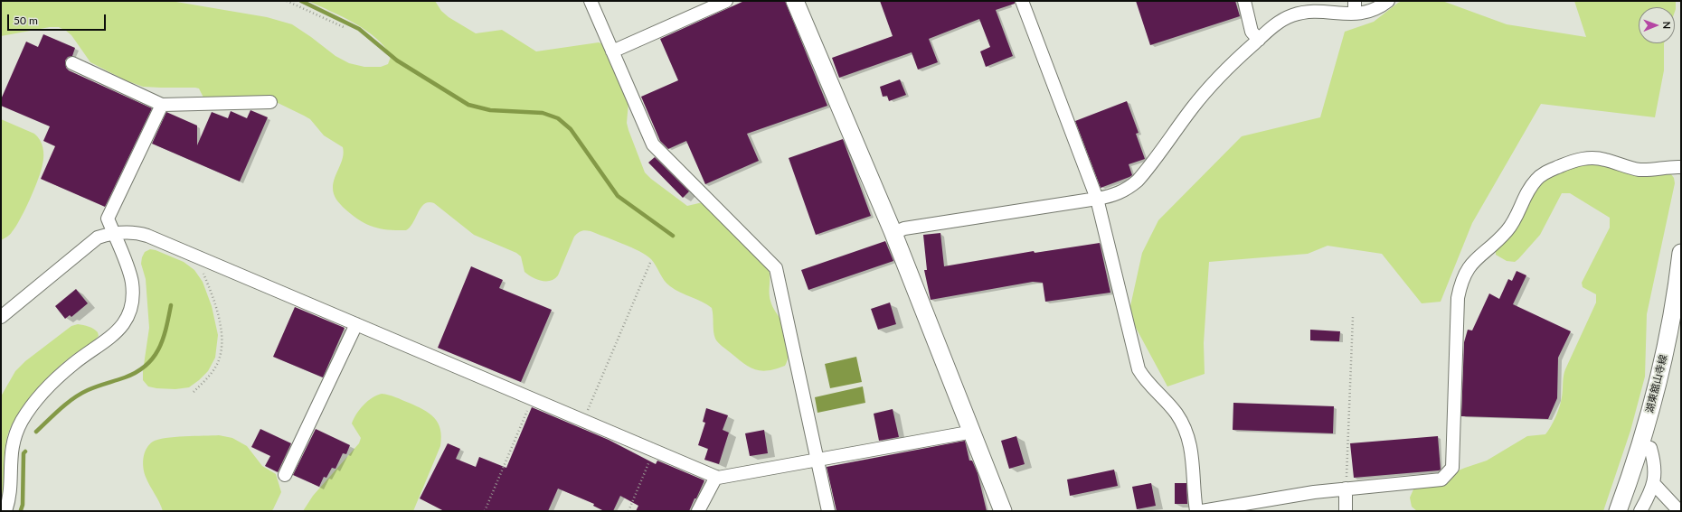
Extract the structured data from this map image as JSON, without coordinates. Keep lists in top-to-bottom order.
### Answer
{
  "streets": {
    "street": ["湖東舘山寺線"]
  },
  "scale_bar": "50 m",
  "north": "right"
}
